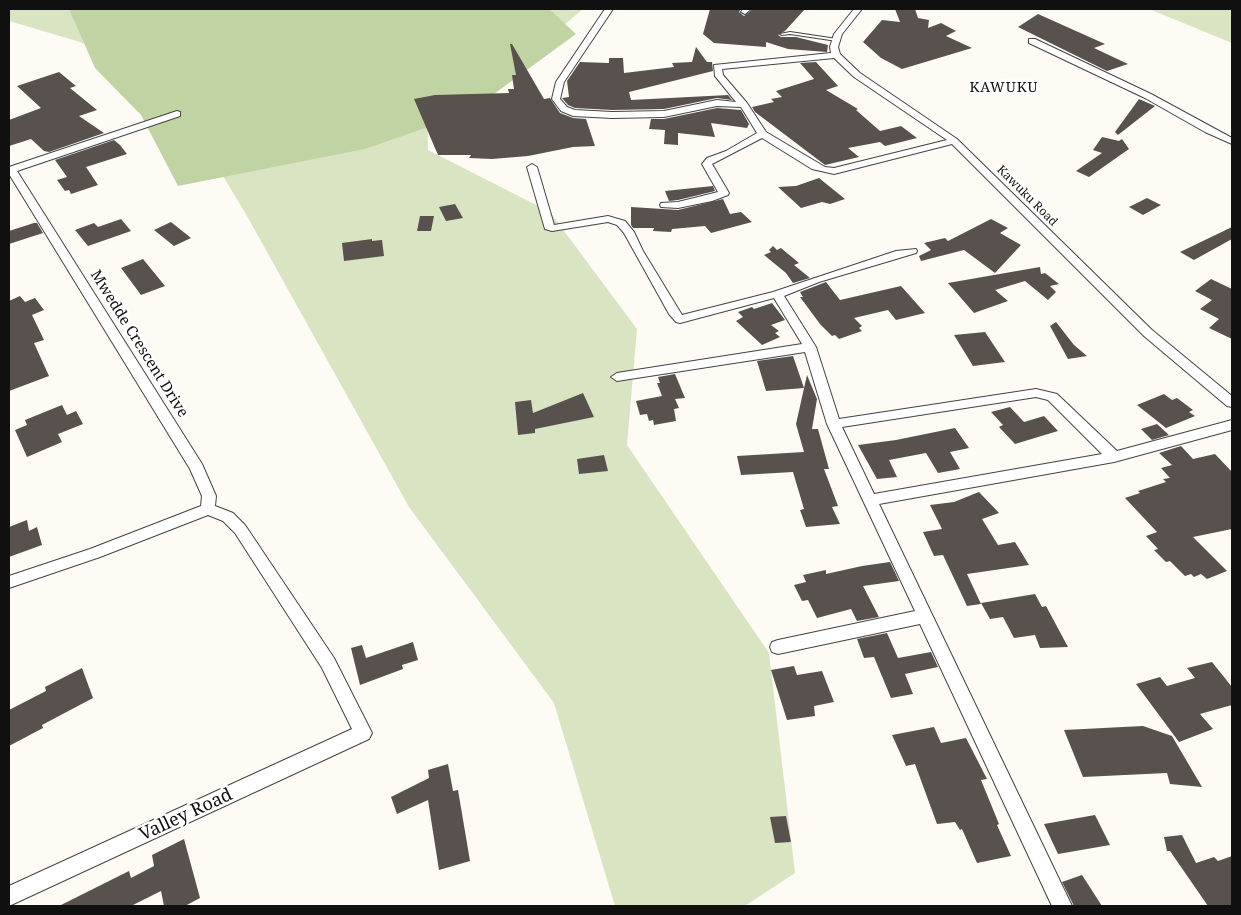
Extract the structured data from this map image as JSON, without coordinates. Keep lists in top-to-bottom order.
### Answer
{
  "streets": {
    "street": ["Kawuku Road", "Mwedde Crescent Drive", "Valley Road"]
  },
  "crossings": [
    ["Mwedde Crescent Drive", "Valley Road"]
  ],
  "districts": ["KAWUKU"]
}
